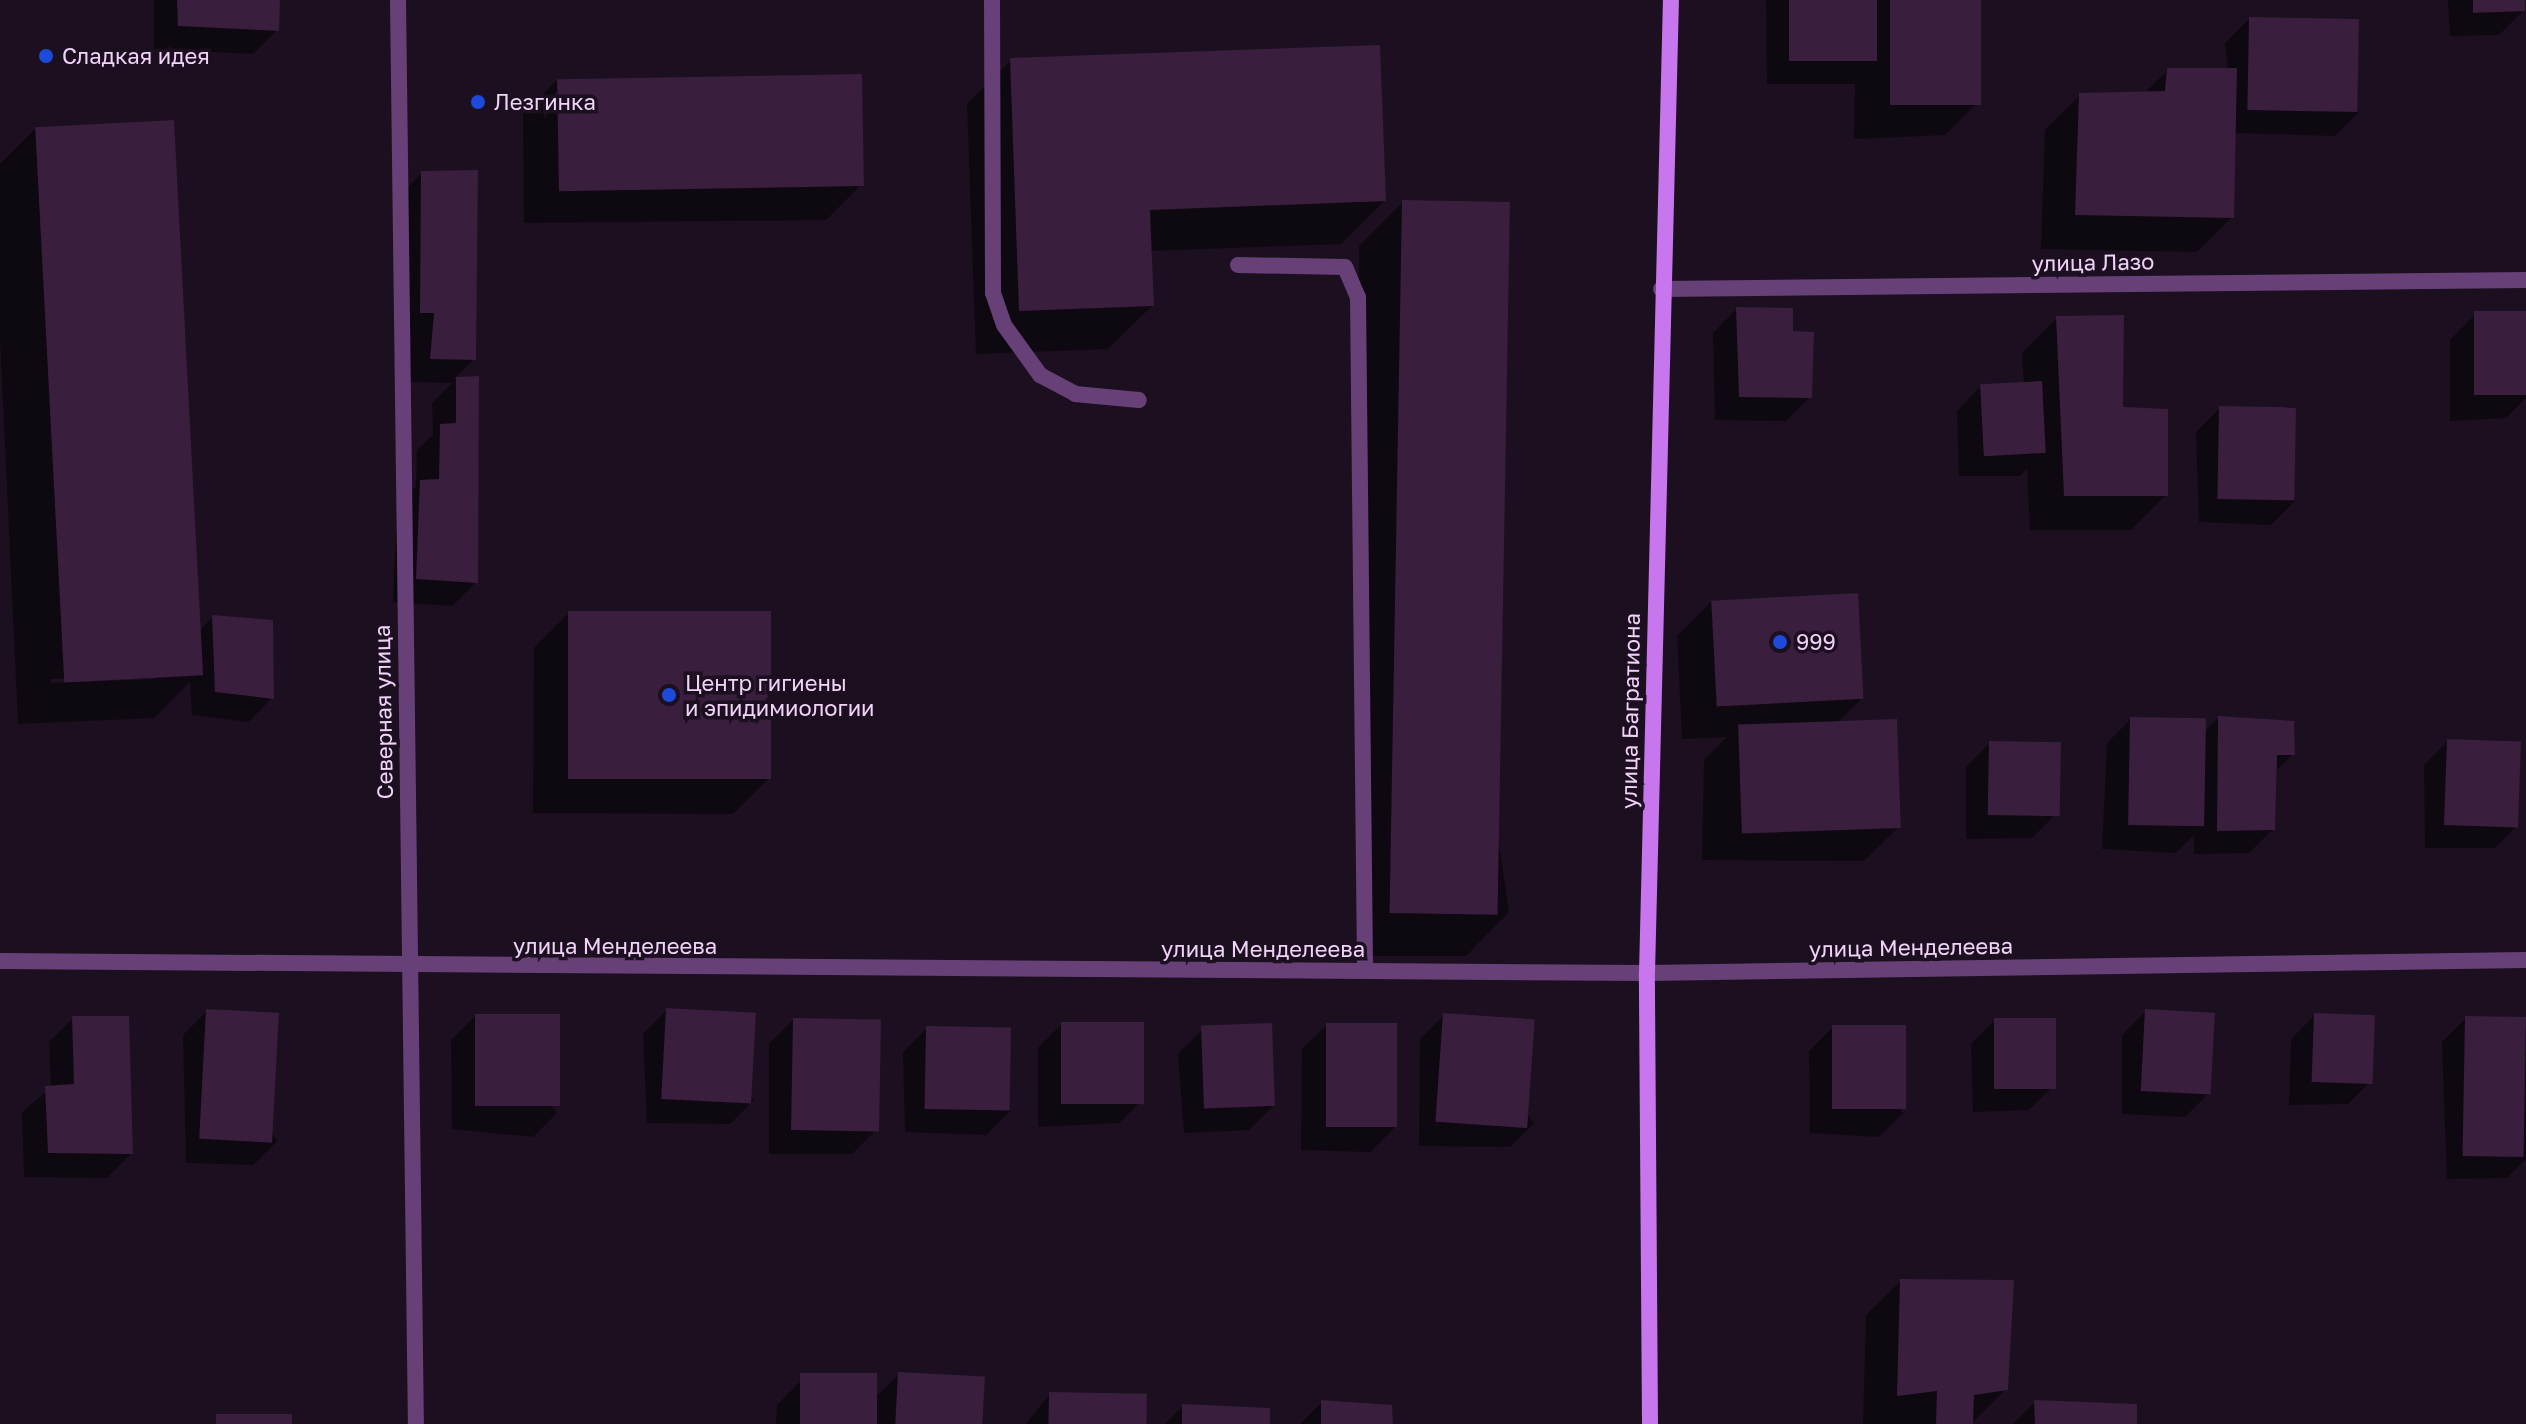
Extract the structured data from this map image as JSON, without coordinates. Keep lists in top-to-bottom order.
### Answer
{
  "streets": {
    "street": [
      "улица Лазо",
      "улица Багратиона",
      "Северная улица",
      "улица Менделеева"
    ]
  },
  "crossings": [
    ["улица Лазо", "улица Багратиона"],
    ["улица Багратиона", "улица Менделеева"],
    ["Северная улица", "улица Менделеева"]
  ],
  "places": [
    "Сладкая идея",
    "Лезгинка",
    "999",
    "Центр гигиены и эпидимиологии"
  ]
}
